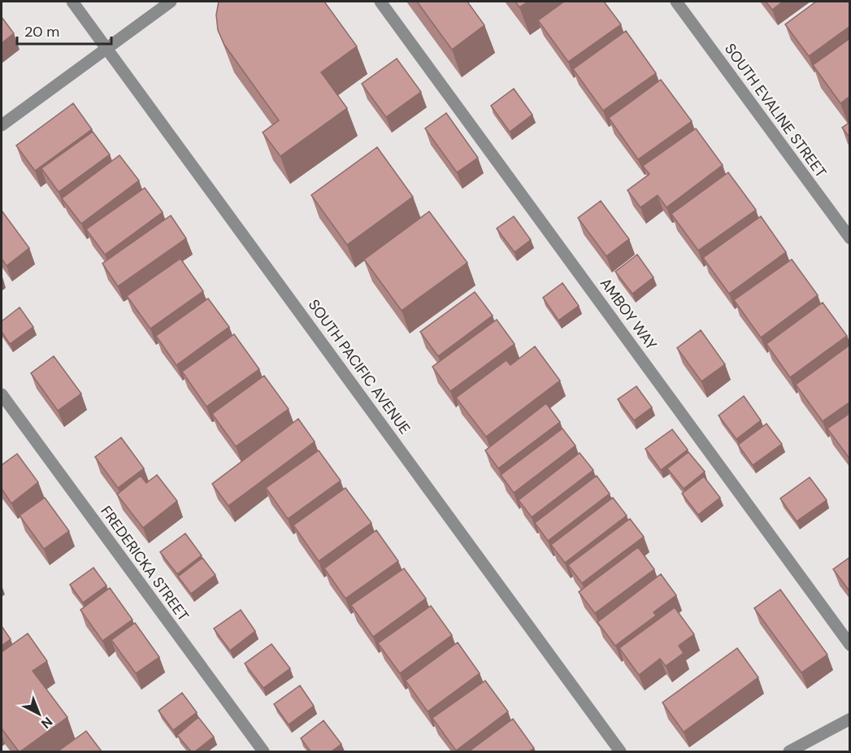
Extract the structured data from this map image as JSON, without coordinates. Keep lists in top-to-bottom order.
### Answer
{
  "streets": {
    "street": [
      "SOUTH EVALINE STREET",
      "AMBOY WAY",
      "SOUTH PACIFIC AVENUE",
      "FREDERICKA STREET"
    ]
  },
  "scale_bar": "20 m",
  "north": "bottom right"
}
